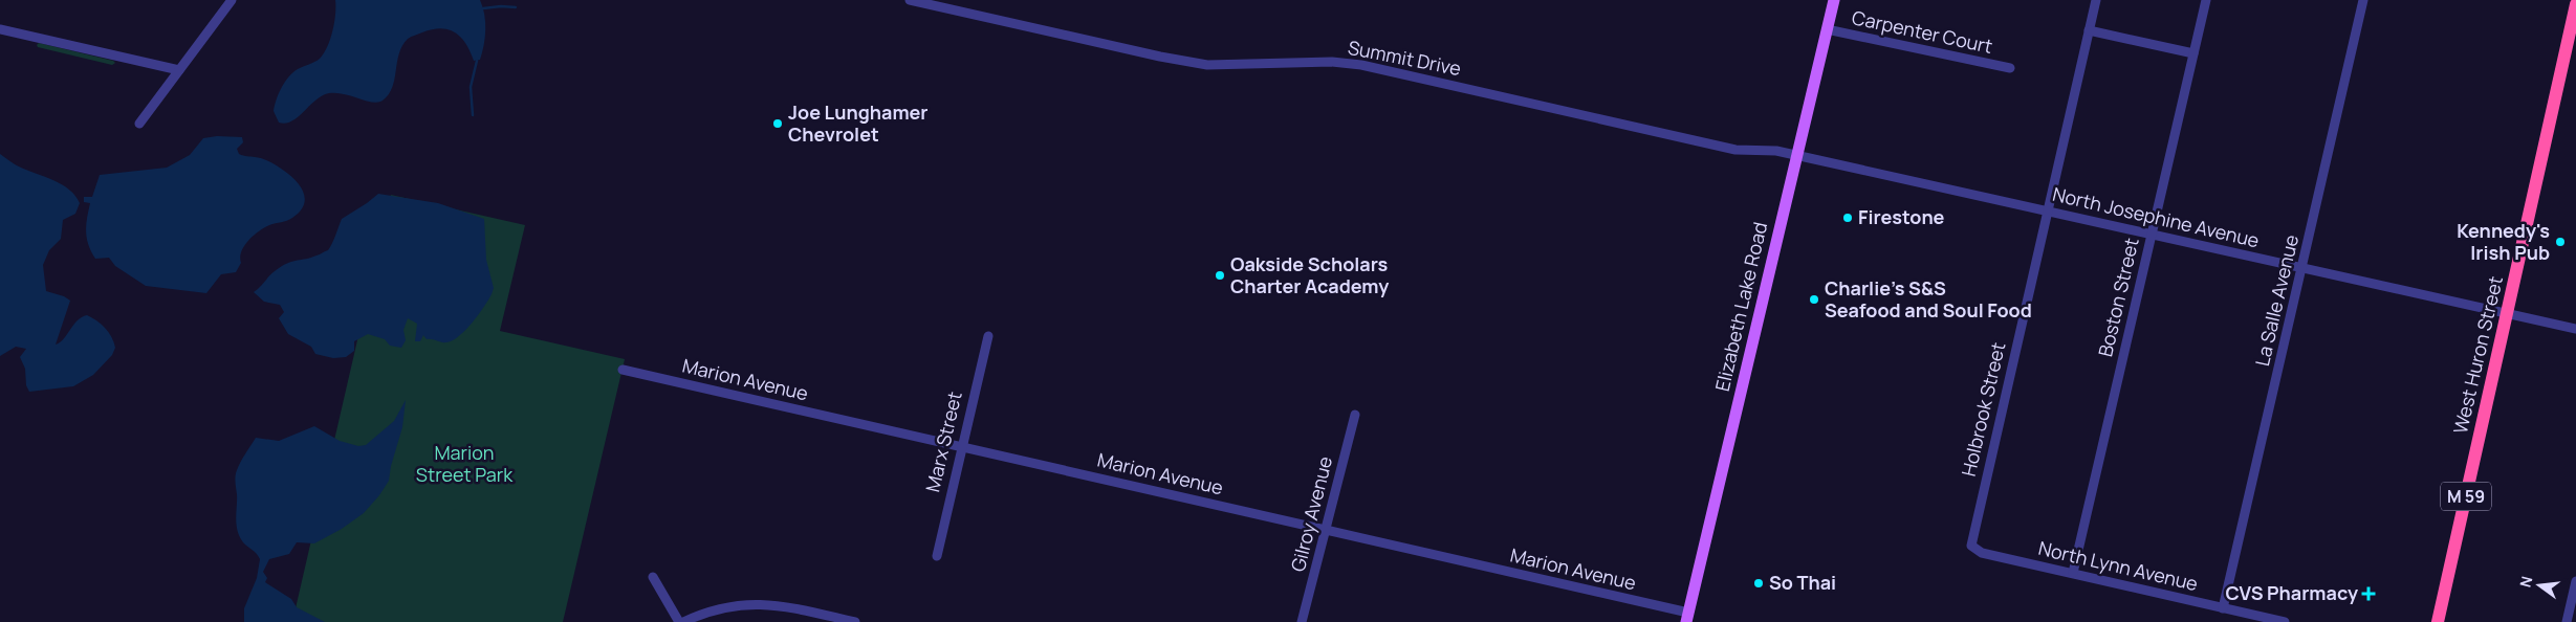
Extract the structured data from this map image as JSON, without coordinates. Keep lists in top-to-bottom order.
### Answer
{
  "streets": {
    "highway": ["West Huron Street", "M 59"],
    "main road": ["Elizabeth Lake Road"],
    "street": [
      "Carpenter Court",
      "Summit Drive",
      "North Josephine Avenue",
      "Boston Street",
      "La Salle Avenue",
      "Marion Avenue",
      "Holbrook Street",
      "Marx Street",
      "Gilroy Avenue",
      "North Lynn Avenue"
    ]
  },
  "crossings": [
    ["Carpenter Court", "Elizabeth Lake Road"],
    ["Summit Drive", "North Josephine Avenue"],
    ["Summit Drive", "Elizabeth Lake Road"],
    ["North Josephine Avenue", "Boston Street"],
    ["North Josephine Avenue", "La Salle Avenue"],
    ["North Josephine Avenue", "Elizabeth Lake Road"],
    ["North Josephine Avenue", "West Huron Street"],
    ["North Josephine Avenue", "Holbrook Street"],
    ["Boston Street", "North Lynn Avenue"],
    ["La Salle Avenue", "North Lynn Avenue"],
    ["Elizabeth Lake Road", "Marion Avenue"],
    ["Marion Avenue", "Marx Street"],
    ["Marion Avenue", "Gilroy Avenue"],
    ["Holbrook Street", "North Lynn Avenue"]
  ],
  "parks": ["Marion Street Park"],
  "places": {
    "other": [
      "Joe Lunghamer Chevrolet",
      "Firestone",
      "Kennedy's Irish Pub",
      "Oakside Scholars Charter Academy",
      "Charlie's S&S Seafood and Soul Food",
      "So Thai"
    ],
    "health": ["CVS Pharmacy"]
  },
  "north": "left"
}
